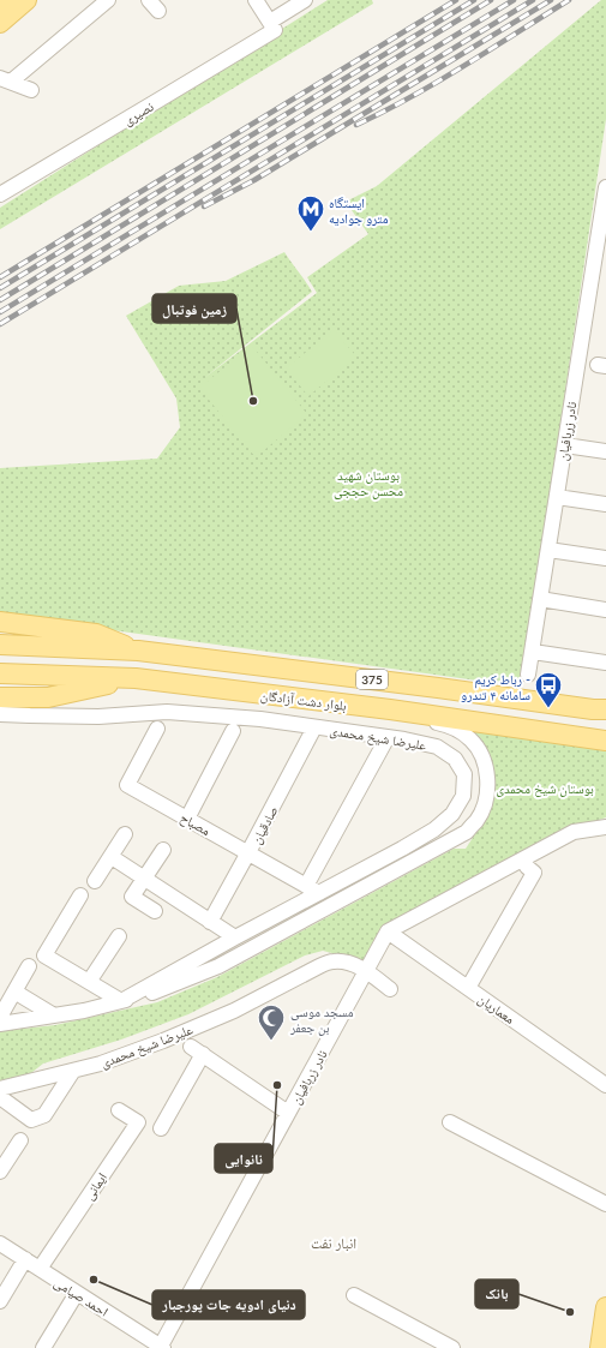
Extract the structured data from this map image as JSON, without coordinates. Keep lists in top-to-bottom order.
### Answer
{
  "streets": {
    "main road": ["375", "بلوار دشت آزادگان"],
    "street": [
      "نصیری",
      "نادر زربافیان",
      "علیرضا شیخ محمدی",
      "مصباح",
      "صادقیان",
      "معماریان",
      "ایمانی",
      "احمد صیامی"
    ]
  },
  "crossings": [
    ["نادر زربافیان", "علیرضا شیخ محمدی"],
    ["نادر زربافیان", "معماریان"],
    ["نادر زربافیان", "احمد صیامی"],
    ["بلوار دشت آزادگان", "علیرضا شیخ محمدی"],
    ["علیرضا شیخ محمدی", "مصباح"],
    ["علیرضا شیخ محمدی", "صادقیان"],
    ["مصباح", "صادقیان"],
    ["ایمانی", "احمد صیامی"]
  ],
  "districts": ["انبار نفت"],
  "parks": ["بوستان شهید محسن حججی", "بوستان شیخ محمدی"],
  "places": {
    "metro station": ["ایستگاه مترو جوادیه"],
    "other": [
      "زمین فوتبال",
      "نانوایی",
      "دنیای ادویه جات پورجبار",
      "بانک"
    ],
    "bus stop": ["رباط کریم - سامانه ۴ تندرو"],
    "mosque": ["مسجد موسی بن جعفر"]
  }
}
